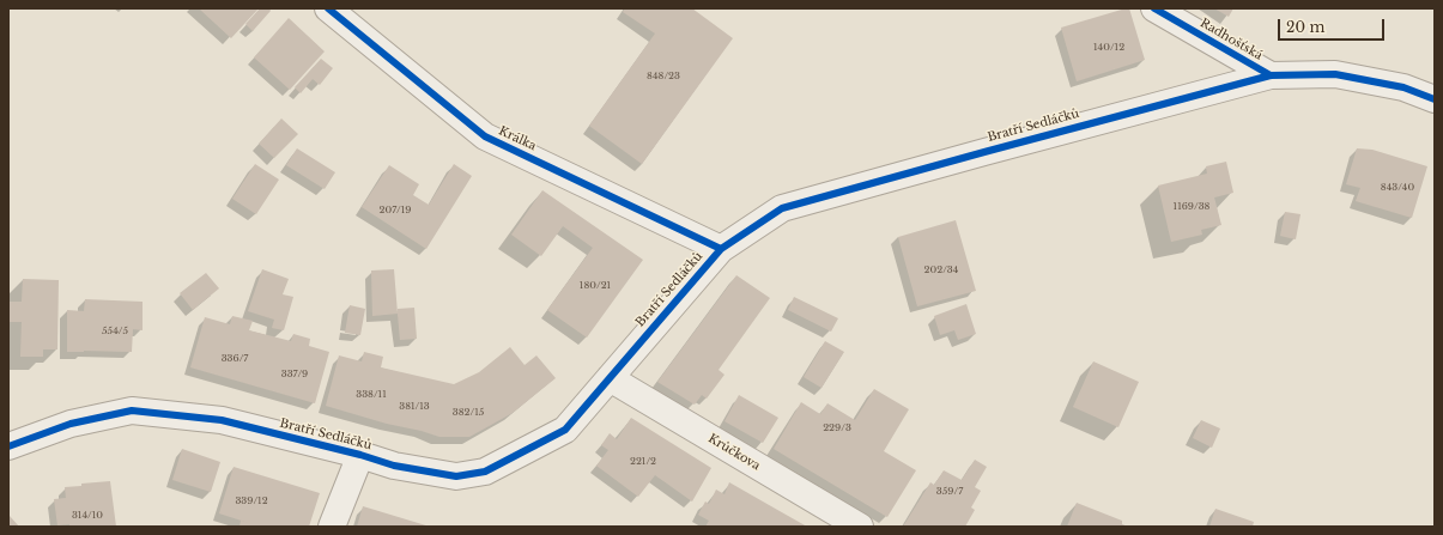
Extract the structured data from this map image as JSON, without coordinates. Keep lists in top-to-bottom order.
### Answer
{
  "streets": {
    "street": [
      "Radhošťská",
      "Bratří Sedláčků",
      "Králka",
      "Krůčkova"
    ]
  },
  "crossings": [
    ["Radhošťská", "Bratří Sedláčků"],
    ["Bratří Sedláčků", "Králka"],
    ["Bratří Sedláčků", "Krůčkova"]
  ],
  "house_numbers": [
    "140/12",
    "848/23",
    "843/40",
    "1169/38",
    "207/19",
    "202/34",
    "180/21",
    "554/5",
    "336/7",
    "337/9",
    "338/11",
    "381/13",
    "382/15",
    "229/3",
    "221/2",
    "359/7",
    "339/12",
    "314/10"
  ],
  "scale_bar": "20 m"
}
